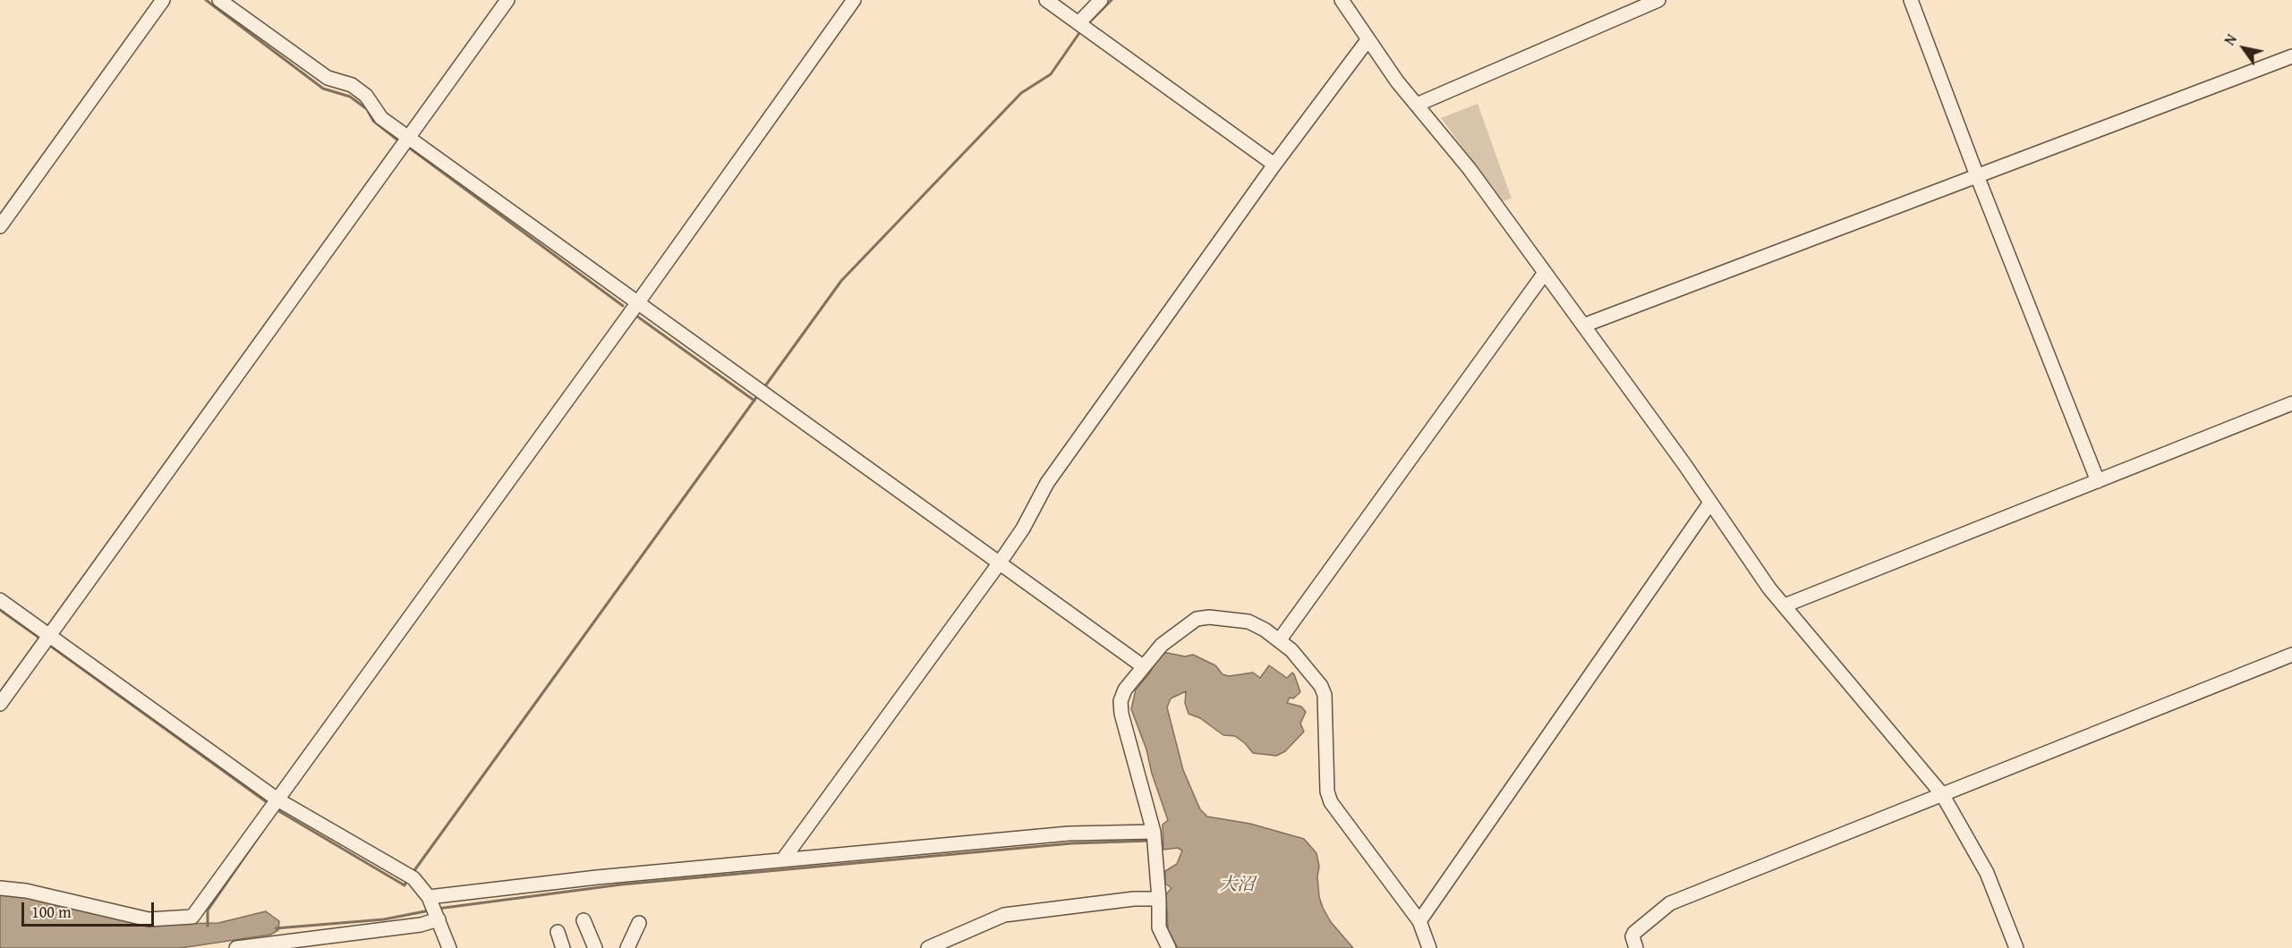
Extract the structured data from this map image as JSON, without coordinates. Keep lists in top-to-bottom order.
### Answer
{
  "water": ["大沼"],
  "scale_bar": "100 m",
  "north": "top left"
}
